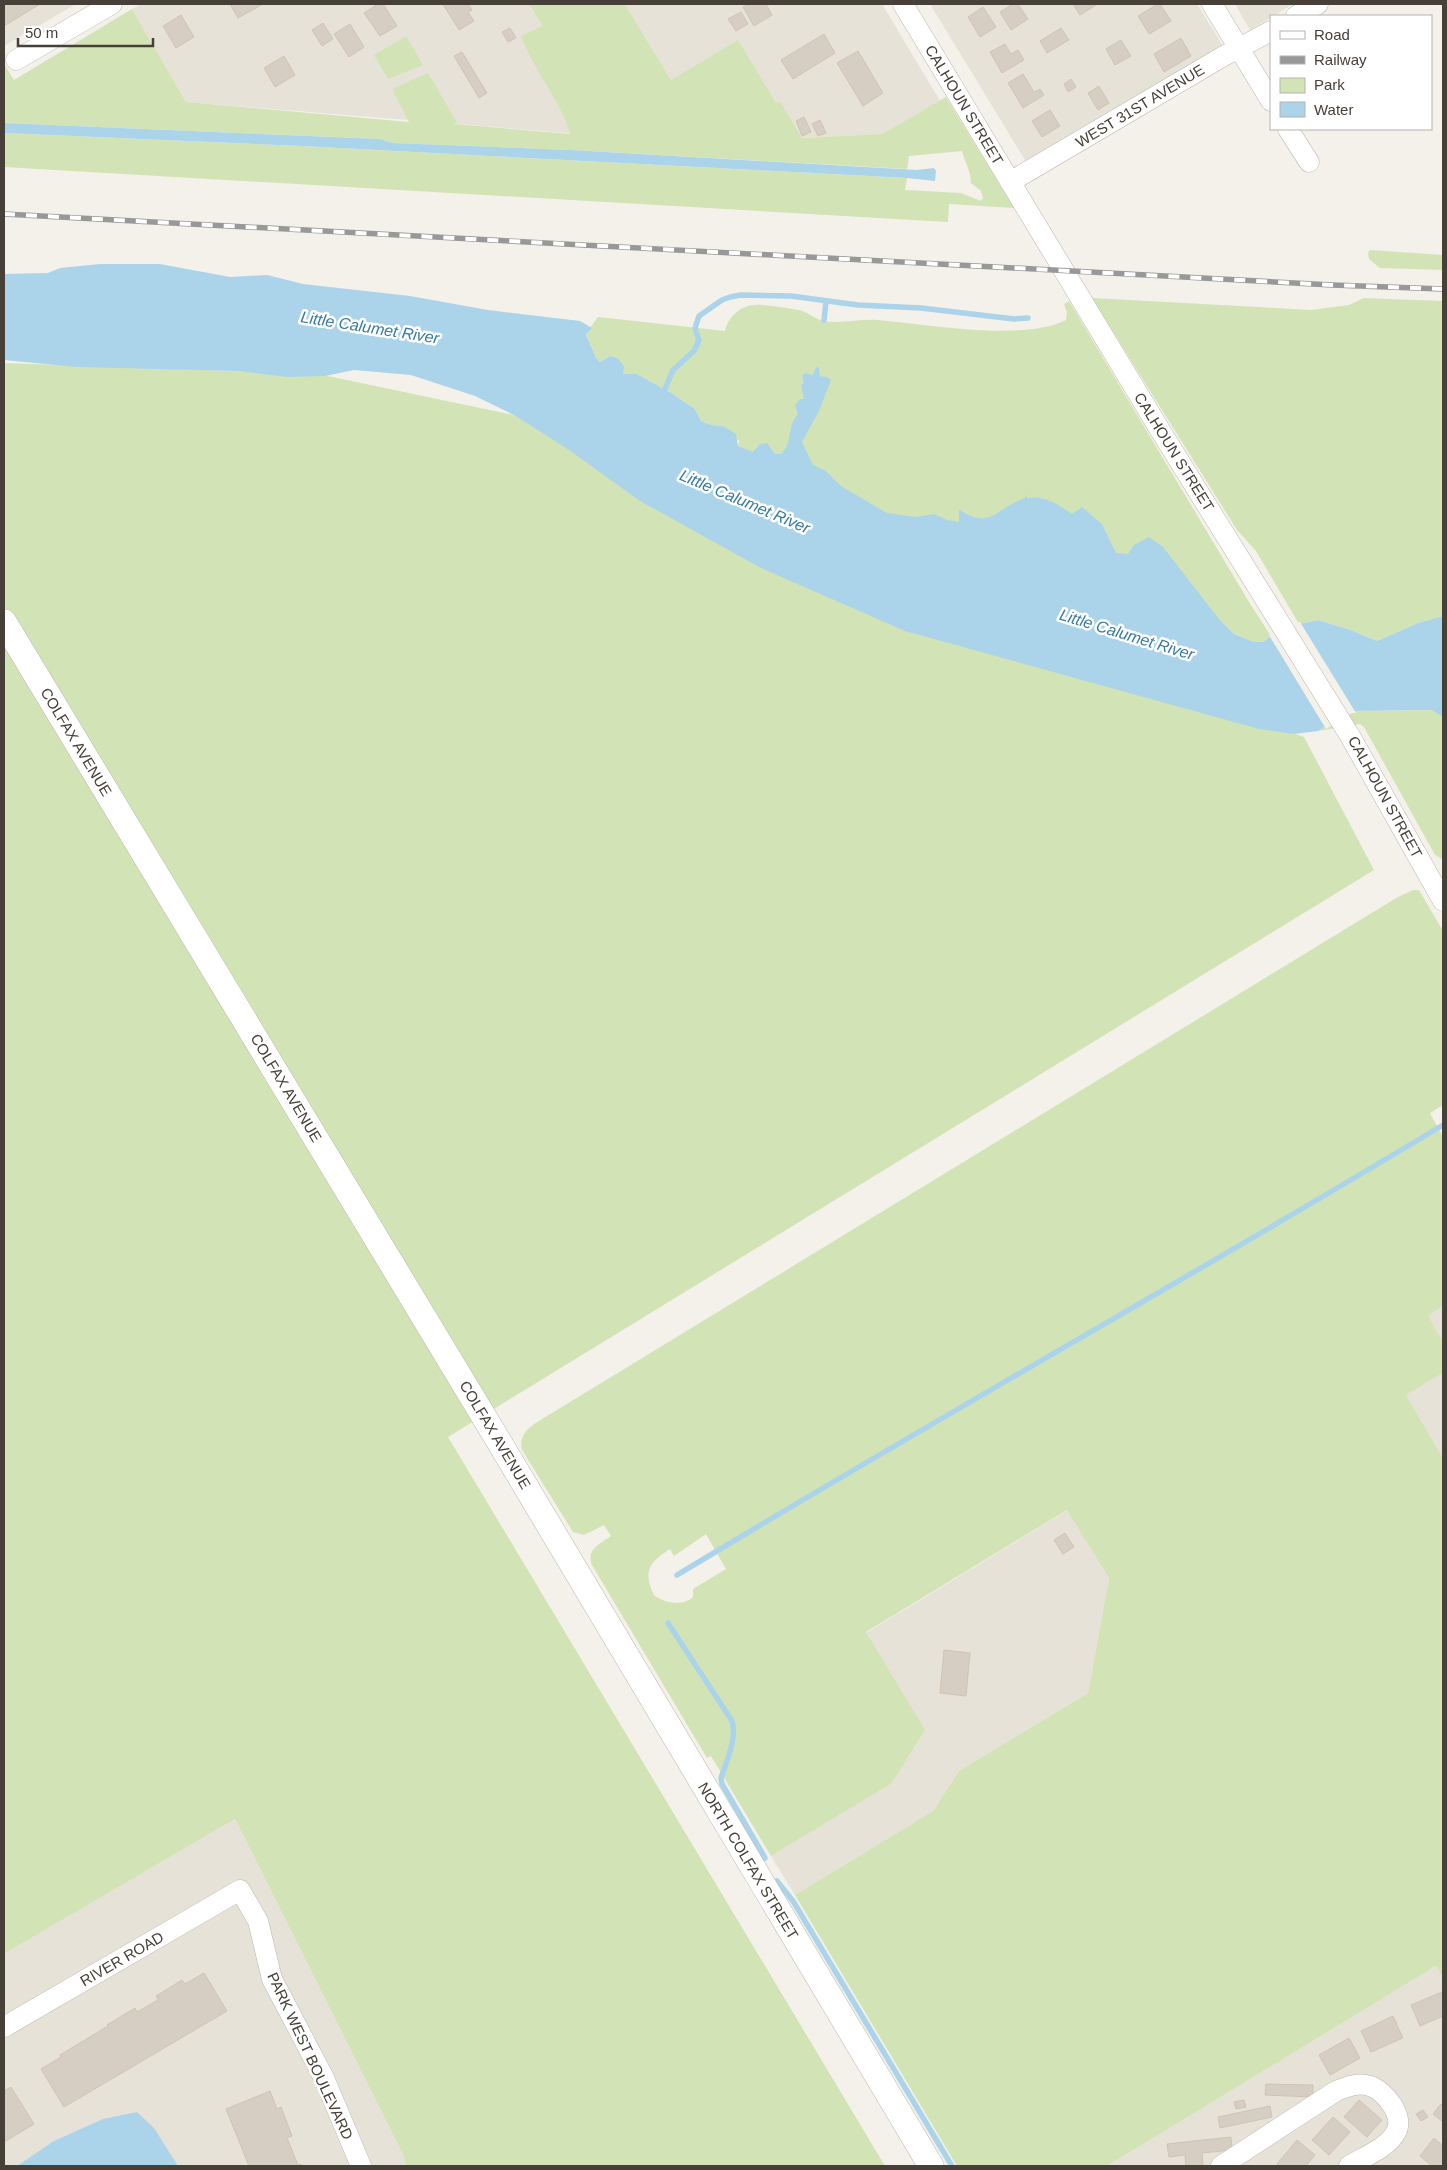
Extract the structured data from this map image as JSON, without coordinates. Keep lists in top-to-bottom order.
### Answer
{
  "streets": {
    "street": [
      "CALHOUN STREET",
      "WEST 31ST AVENUE",
      "COLFAX AVENUE",
      "NORTH COLFAX STREET",
      "RIVER ROAD",
      "PARK WEST BOULEVARD"
    ]
  },
  "crossings": [
    ["CALHOUN STREET", "WEST 31ST AVENUE"],
    ["COLFAX AVENUE", "NORTH COLFAX STREET"],
    ["RIVER ROAD", "PARK WEST BOULEVARD"]
  ],
  "water": ["Little Calumet River"],
  "legend": [
    "Road",
    "Railway",
    "Park",
    "Water"
  ],
  "scale_bar": "50 m"
}
